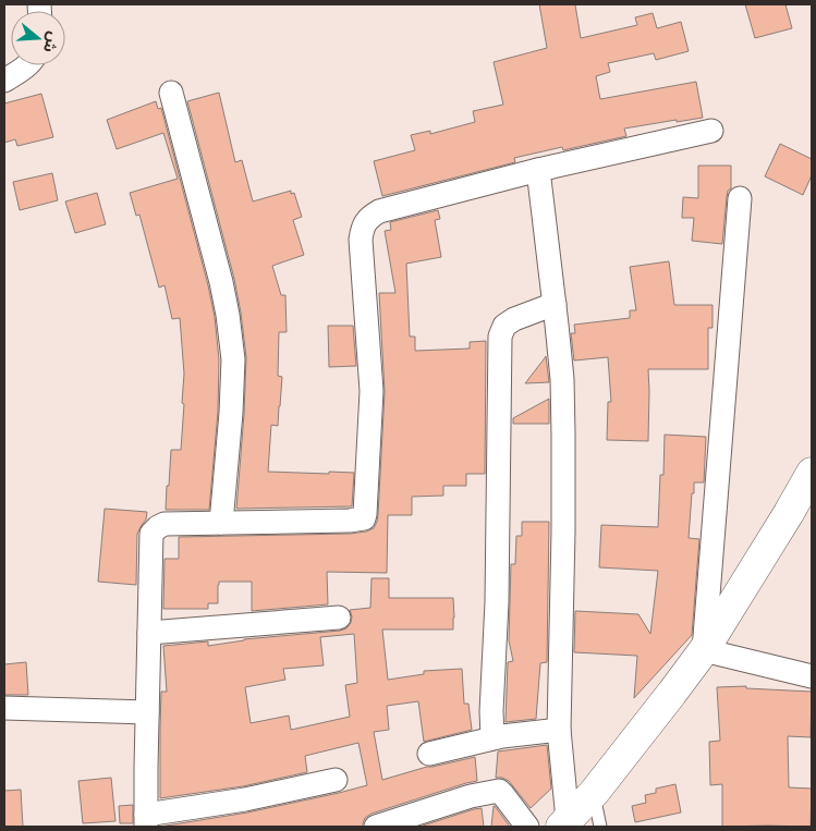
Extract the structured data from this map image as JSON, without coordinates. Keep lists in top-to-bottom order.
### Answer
{
  "north": "right"
}
